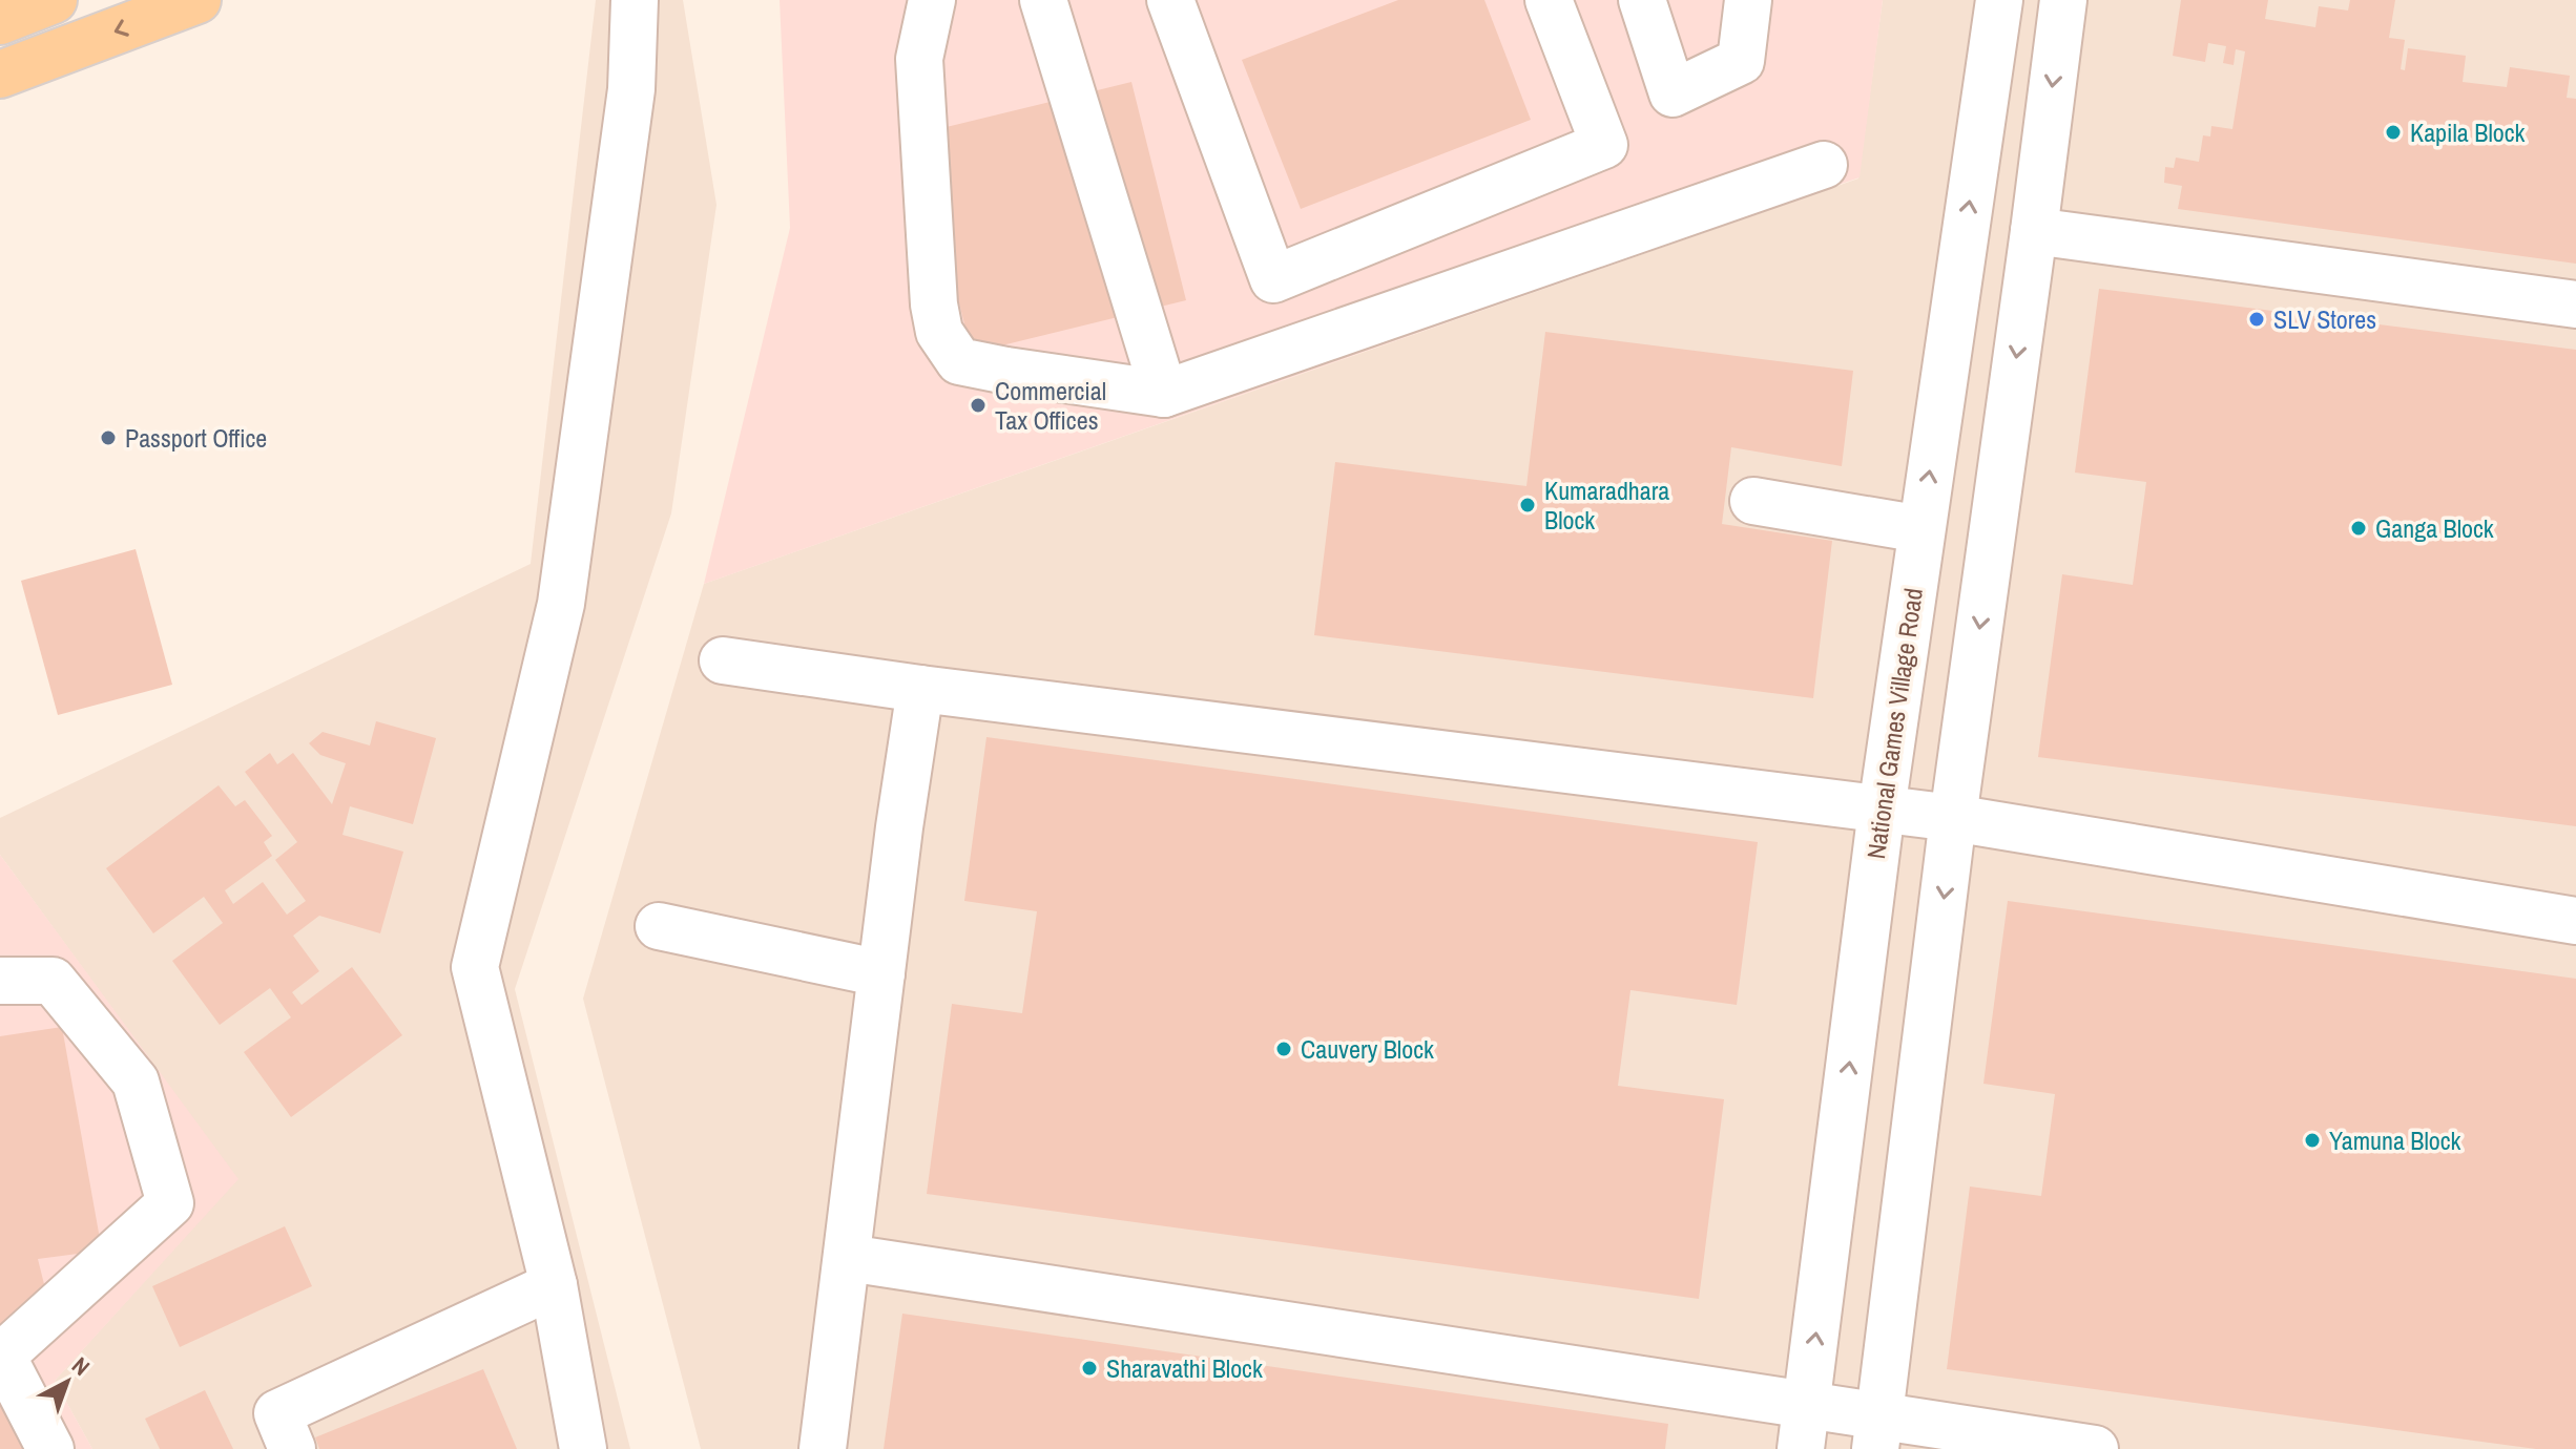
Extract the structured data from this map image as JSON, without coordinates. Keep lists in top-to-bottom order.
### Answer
{
  "streets": {
    "street": ["National Games Village Road"]
  },
  "places": [
    "Kapila Block",
    "SLV Stores",
    "Commercial Tax Offices",
    "Passport Office",
    "Kumaradhara Block",
    "Ganga Block",
    "Cauvery Block",
    "Yamuna Block",
    "Sharavathi Block"
  ],
  "north": "top right"
}
